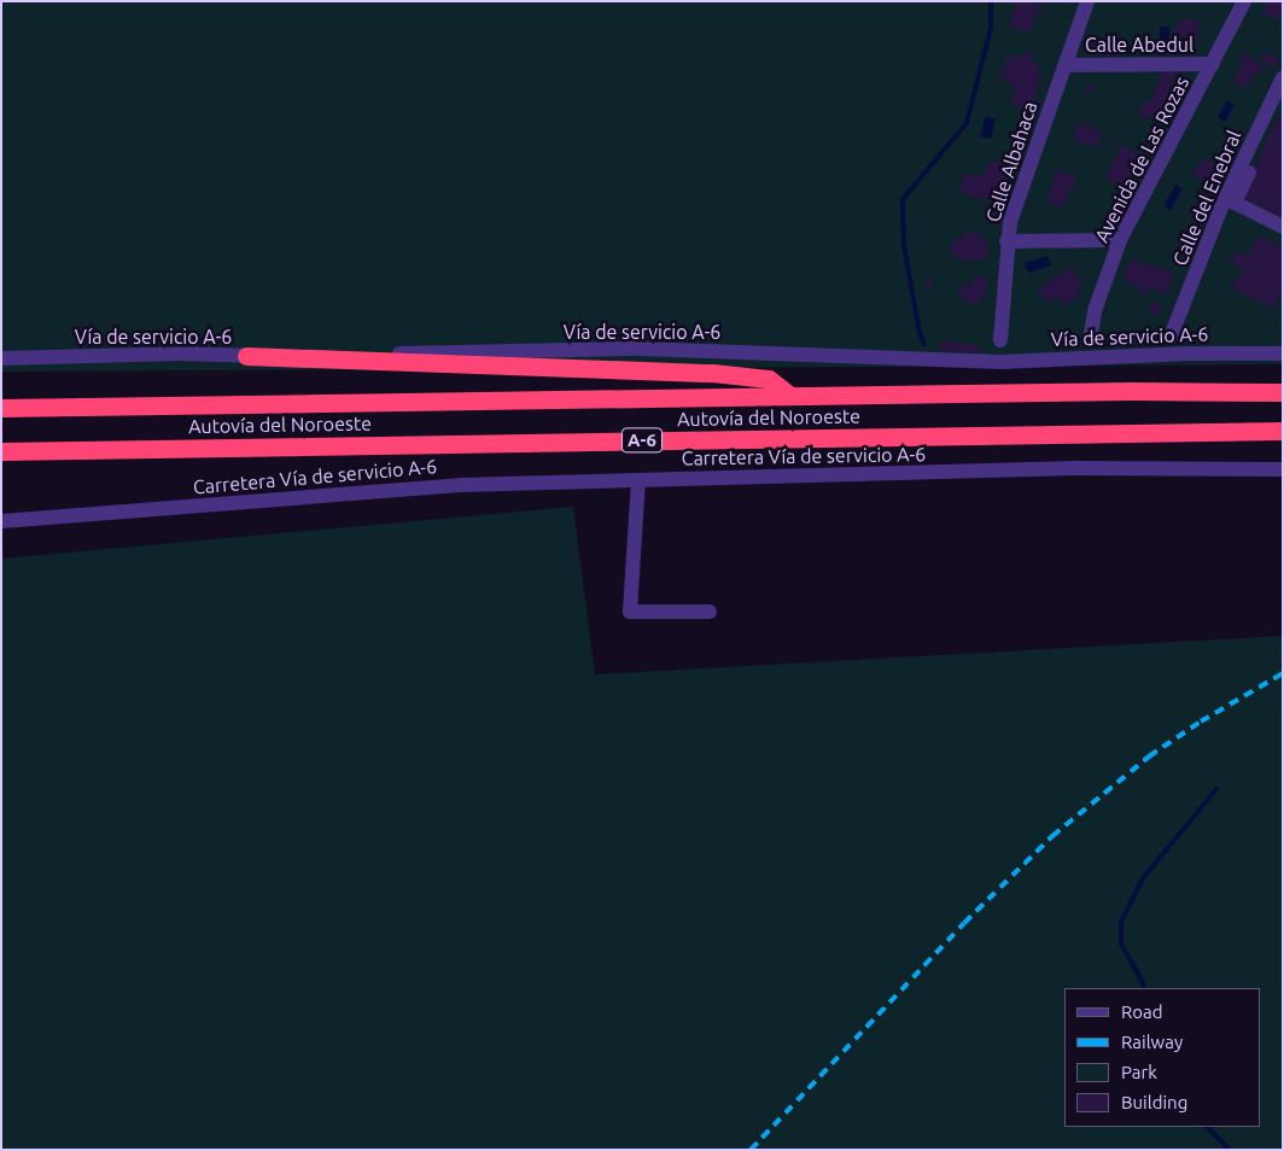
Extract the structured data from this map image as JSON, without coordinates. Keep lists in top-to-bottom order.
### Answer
{
  "streets": {
    "highway": ["Autovía del Noroeste", "A-6"],
    "street": [
      "Calle Abedul",
      "Avenida de Las Rozas",
      "Calle Albahaca",
      "Calle del Enebral",
      "Vía de servicio A-6",
      "Carretera Vía de servicio A-6"
    ]
  },
  "crossings": [
    ["Calle Abedul", "Avenida de Las Rozas"],
    ["Calle Abedul", "Calle Albahaca"]
  ],
  "legend": [
    "Road",
    "Railway",
    "Park",
    "Building"
  ]
}
